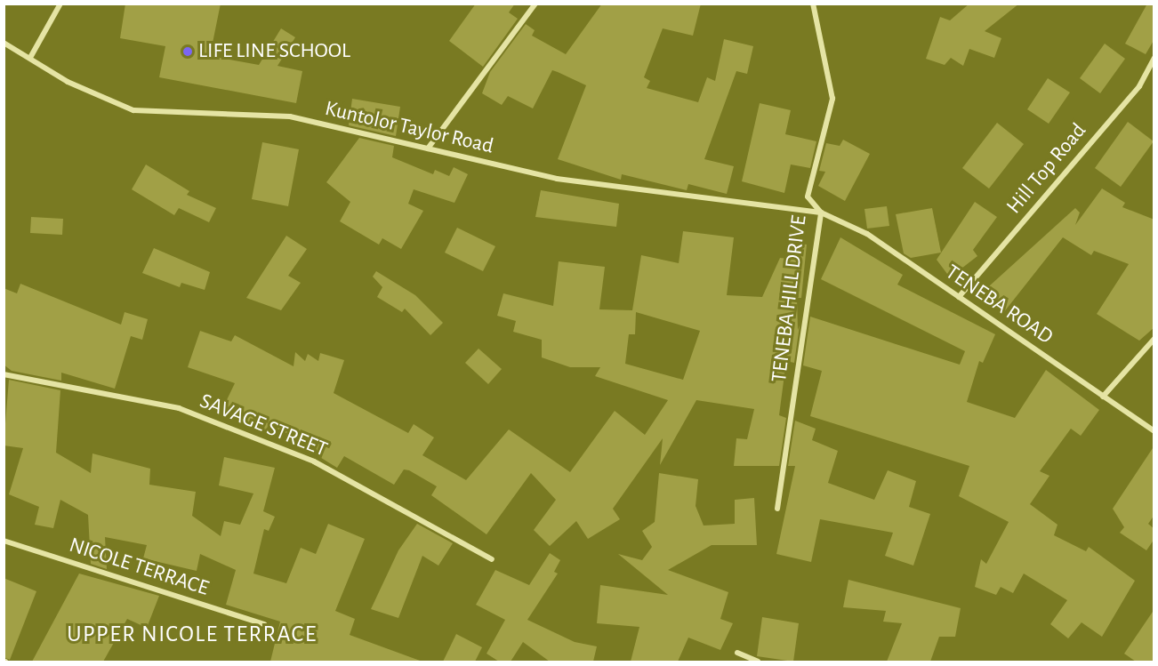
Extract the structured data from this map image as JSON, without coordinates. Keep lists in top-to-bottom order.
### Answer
{
  "streets": {
    "street": [
      "Kuntolor Taylor Road",
      "Hill Top Road",
      "TENEBA HILL DRIVE",
      "TENEBA ROAD",
      "SAVAGE STREET",
      "NICOLE TERRACE"
    ]
  },
  "crossings": [
    ["Kuntolor Taylor Road", "TENEBA HILL DRIVE"],
    ["Kuntolor Taylor Road", "TENEBA ROAD"],
    ["Hill Top Road", "TENEBA ROAD"],
    ["TENEBA HILL DRIVE", "TENEBA ROAD"]
  ],
  "districts": ["UPPER NICOLE TERRACE"],
  "places": ["LIFE LINE SCHOOL"]
}
